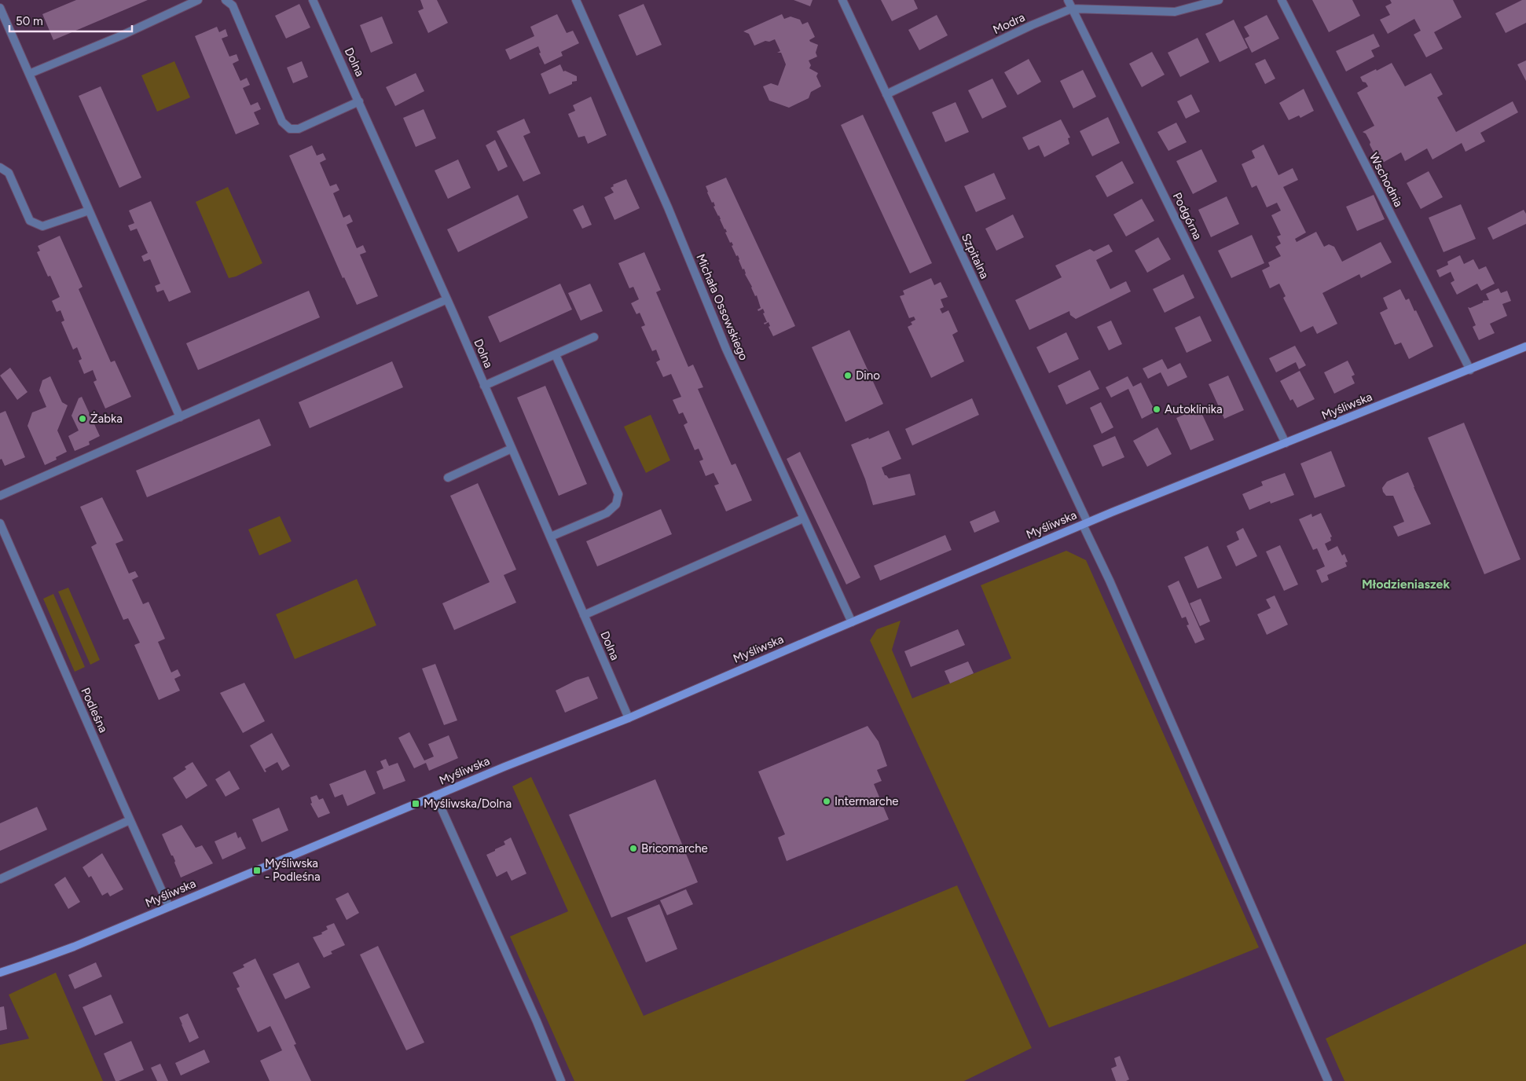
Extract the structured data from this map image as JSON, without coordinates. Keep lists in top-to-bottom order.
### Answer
{
  "streets": {
    "street": [
      "Modra",
      "Dolna",
      "Wschodnia",
      "Podgórna",
      "Szpitalna",
      "Michała Ossowskiego",
      "Myśliwska",
      "Podleśna"
    ]
  },
  "crossings": [
    ["Modra", "Podgórna"],
    ["Modra", "Szpitalna"],
    ["Dolna", "Myśliwska"],
    ["Wschodnia", "Myśliwska"],
    ["Podgórna", "Myśliwska"],
    ["Szpitalna", "Myśliwska"],
    ["Michała Ossowskiego", "Myśliwska"],
    ["Myśliwska", "Podleśna"]
  ],
  "districts": ["Młodzieniaszek"],
  "places": {
    "other": [
      "Dino",
      "Autoklinika",
      "Żabka",
      "Intermarche",
      "Bricomarche"
    ],
    "transit": ["Myśliwska/Dolna", "Myśliwska - Podleśna"]
  },
  "scale_bar": "50 m"
}
